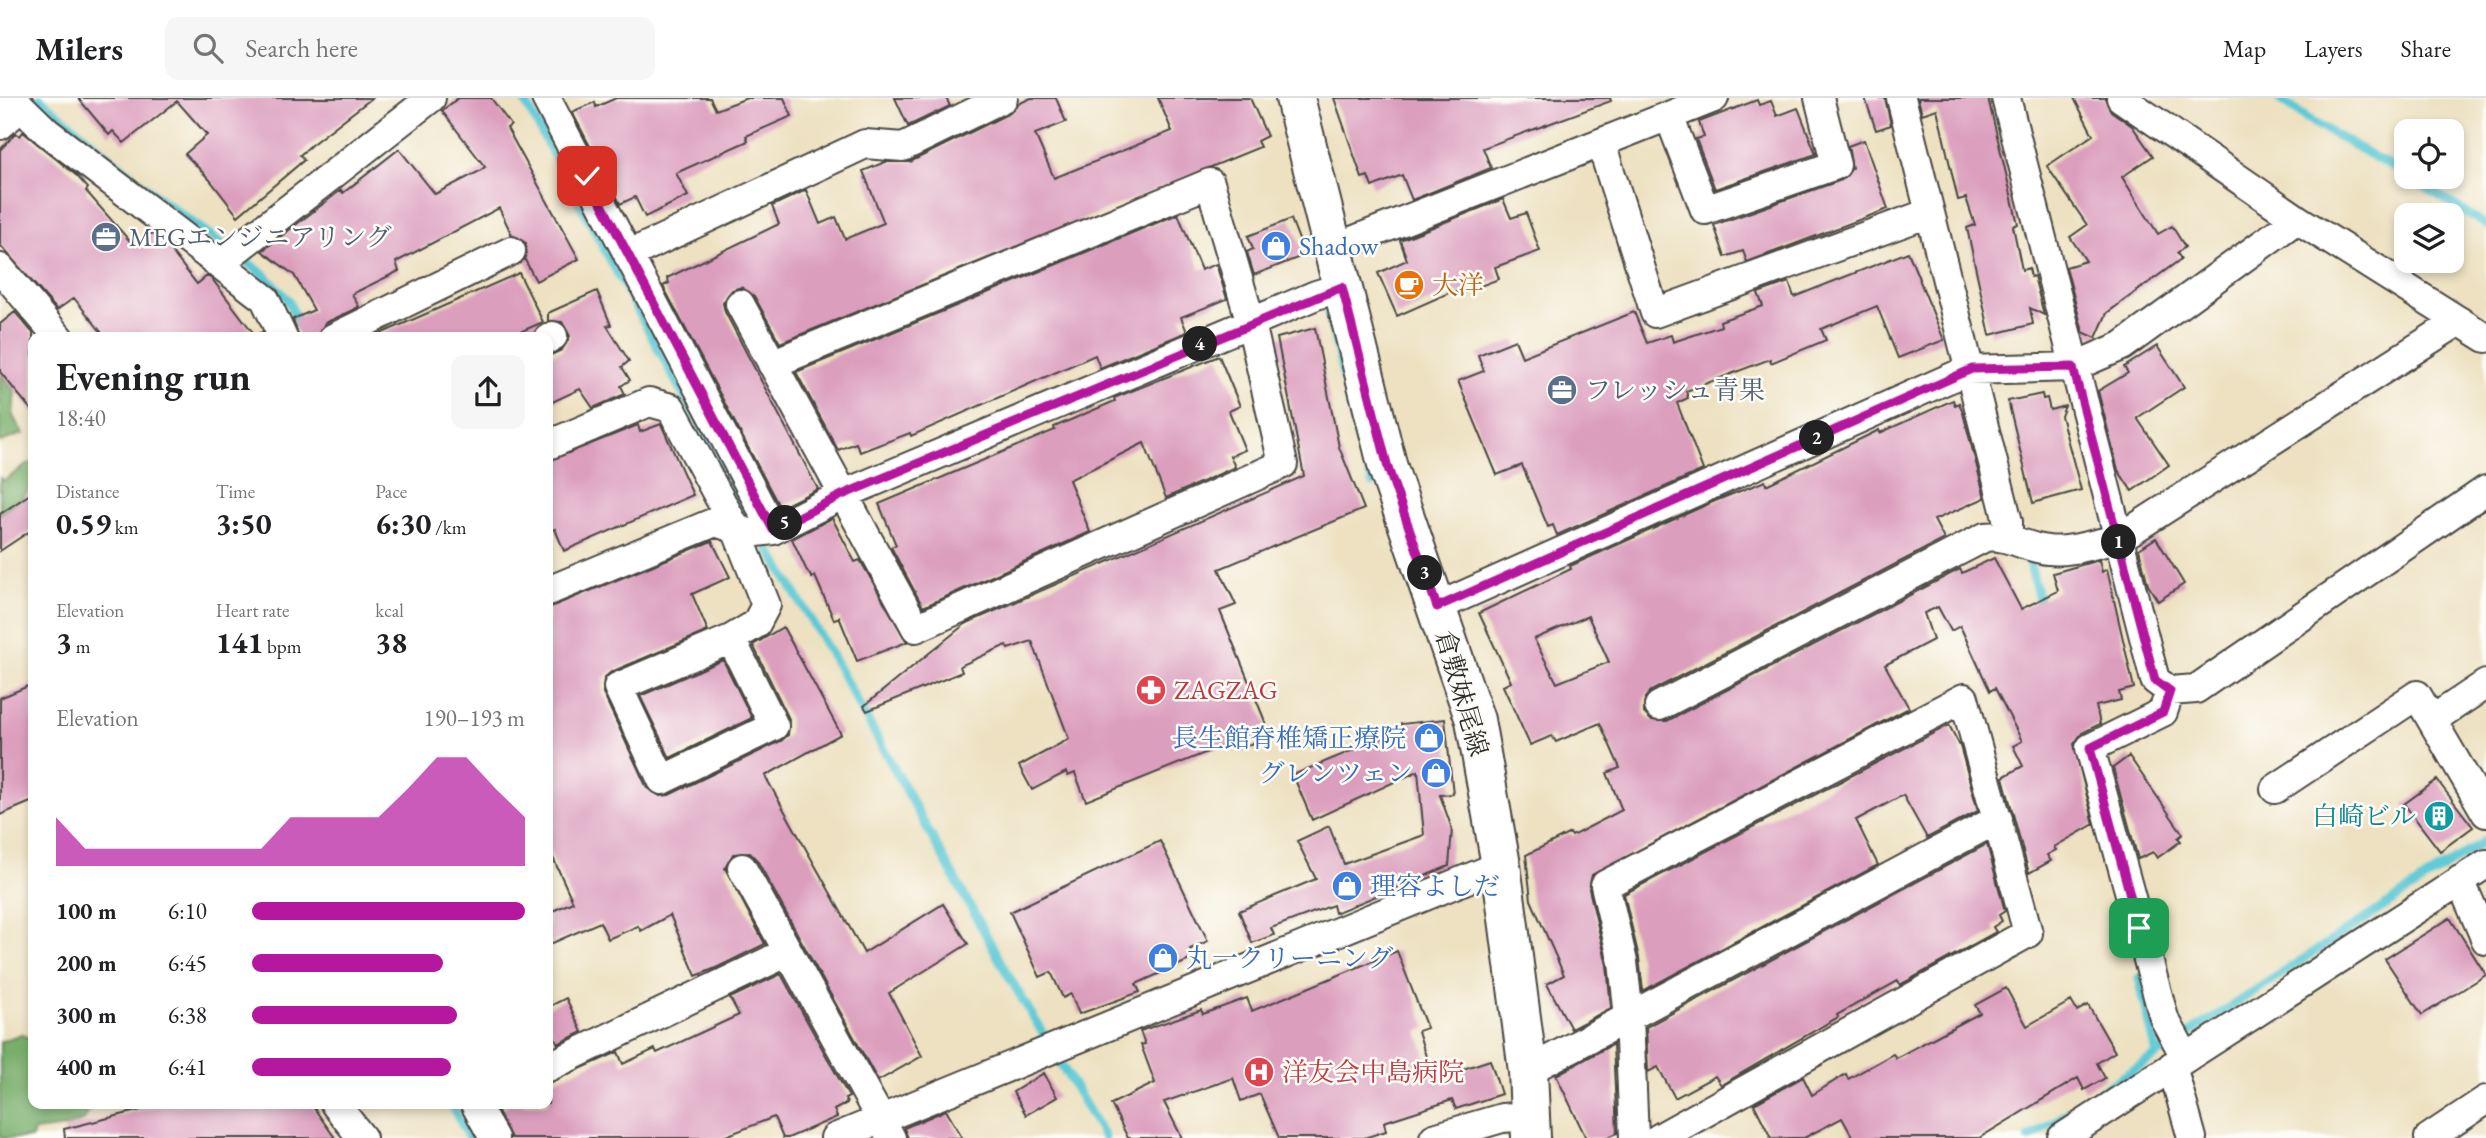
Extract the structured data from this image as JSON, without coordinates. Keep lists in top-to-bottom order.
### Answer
{
  "streets": {
    "main road": ["倉敷妹尾線"]
  },
  "places": {
    "office": ["MEGエンジニアリング", "フレッシュ青果"],
    "shop": [
      "Shadow",
      "長生館脊椎矯正療院",
      "グレンツェン",
      "理容よしだ",
      "丸一クリーニング"
    ],
    "cafe": ["大洋"],
    "pharmacy": ["ZAGZAG"],
    "building": ["白崎ビル"],
    "hospital": ["洋友会中島病院"]
  },
  "page": {
    "header": "Milers",
    "search": "Search here",
    "nav": ["Map", "Layers", "Share"],
    "pins": [
      "4",
      "2",
      "5",
      "1",
      "3"
    ],
    "heading": ["Evening run", "18:40"],
    "stats": [
      ["Distance", "0.59 km"],
      ["Time", "3:50"],
      ["Pace", "6:30 /km"],
      ["Elevation", "3 m"],
      ["Heart rate", "141 bpm"],
      ["kcal", "38"]
    ],
    "chart": ["Elevation", "190–193 m"],
    "list": [
      {
        "name": "100 m",
        "note": "6:10"
      },
      {
        "name": "200 m",
        "note": "6:45"
      },
      {
        "name": "300 m",
        "note": "6:38"
      },
      {
        "name": "400 m",
        "note": "6:41"
      }
    ]
  }
}
